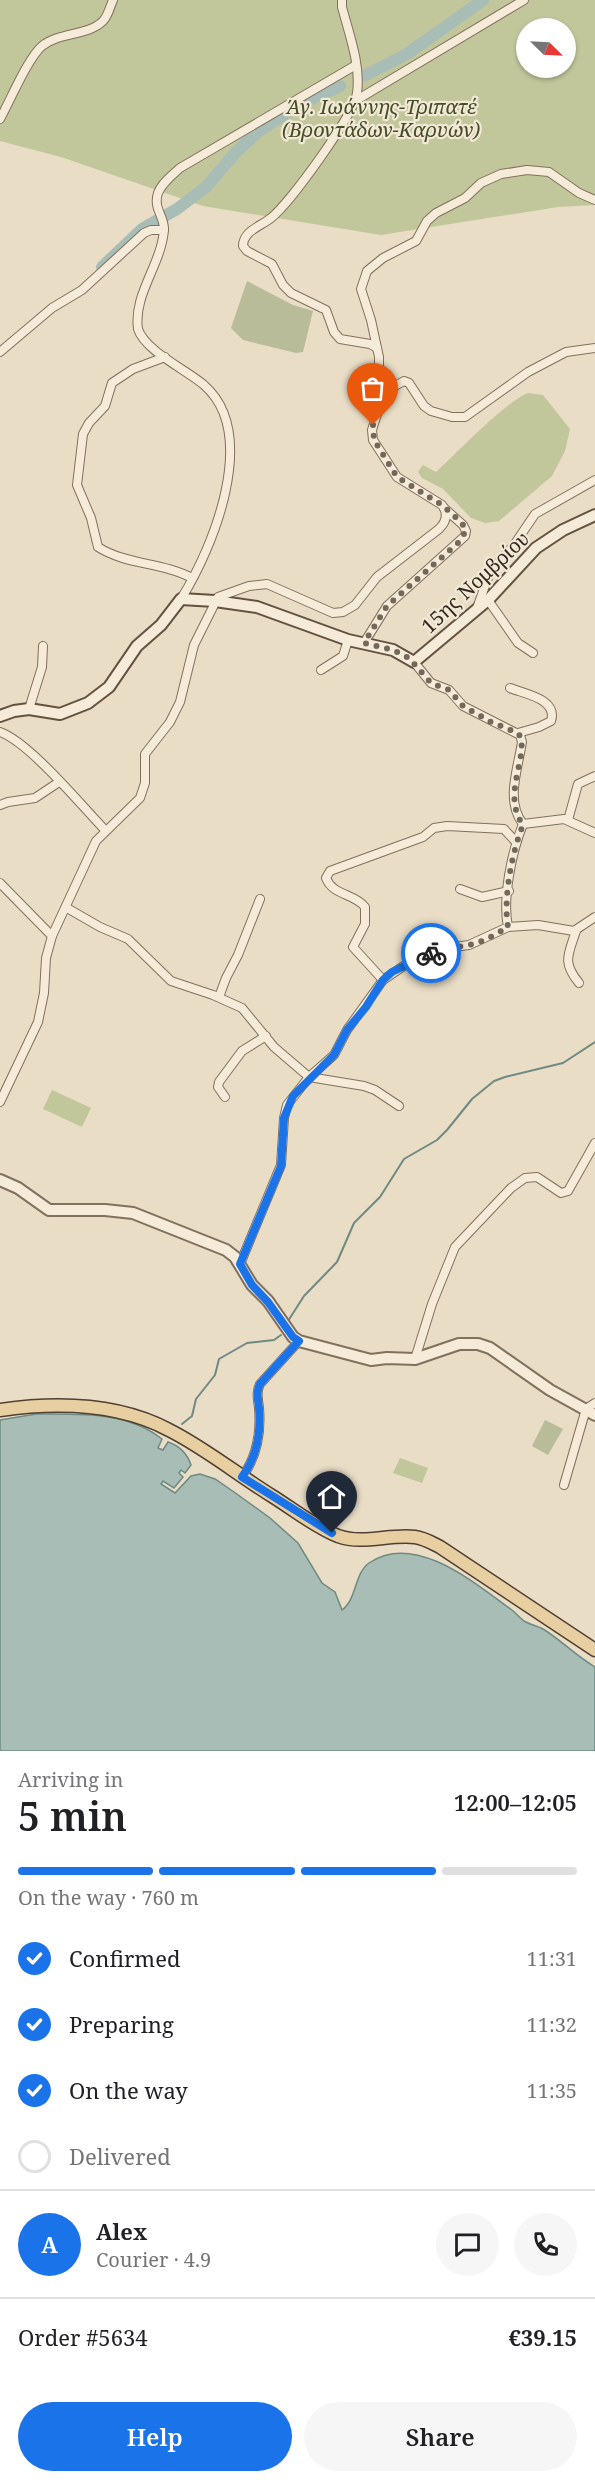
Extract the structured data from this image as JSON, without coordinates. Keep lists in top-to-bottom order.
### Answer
{
  "streets": {
    "main road": ["15ης Νομβρίου"]
  },
  "parks": ["Άγ. Ιωάννης-Τριπατέ (Βροντάδων-Καρυών)"],
  "north": "bottom right",
  "page": {
    "heading": ["5 min", "Arriving in", "12:00–12:05"],
    "panel": [
      "Alex",
      "Courier · 4.9",
      "Order #5634",
      "€39.15"
    ],
    "bar": "On the way · 760 m",
    "list": [
      ["Confirmed", "11:31"],
      ["Preparing", "11:32"],
      ["On the way", "11:35"],
      "Delivered"
    ],
    "round": "A",
    "buttons": ["Help", "Share"]
  }
}
